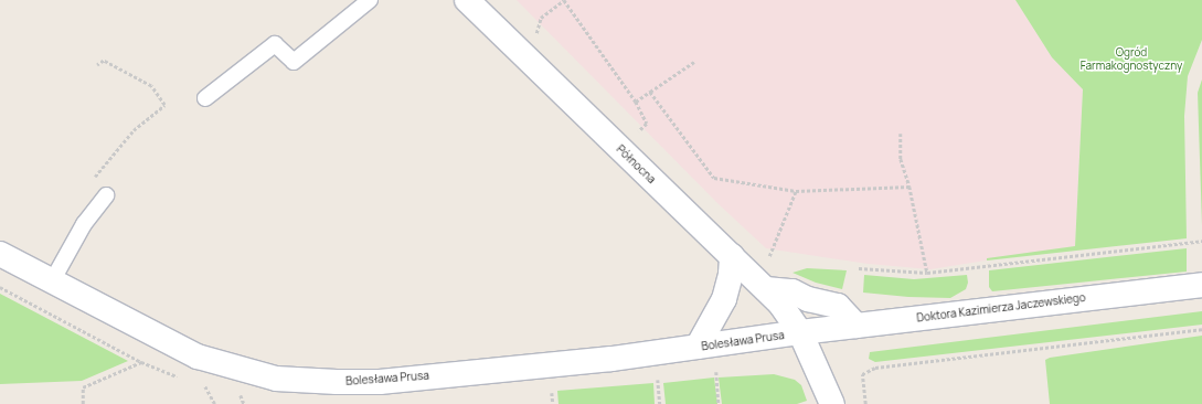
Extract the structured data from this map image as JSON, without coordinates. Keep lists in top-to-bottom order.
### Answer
{
  "streets": {
    "street": ["Północna", "Doktora Kazimierza Jaczewskiego", "Bolesława Prusa"]
  },
  "crossings": [
    ["Północna", "Doktora Kazimierza Jaczewskiego"],
    ["Północna", "Bolesława Prusa"],
    ["Doktora Kazimierza Jaczewskiego", "Bolesława Prusa"]
  ],
  "parks": ["Ogród Farmakognostyczny"]
}
